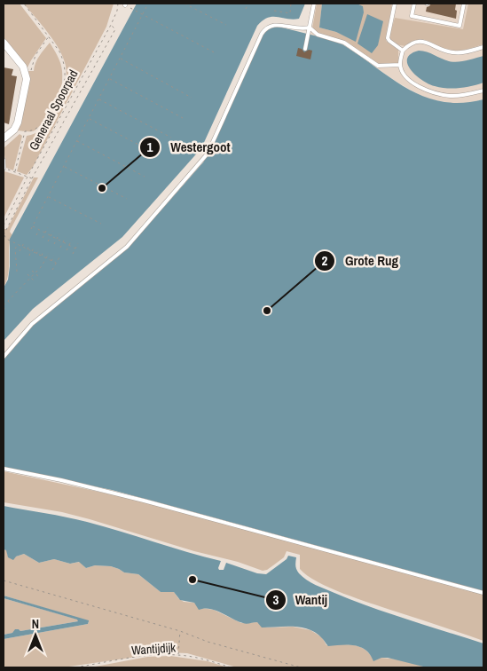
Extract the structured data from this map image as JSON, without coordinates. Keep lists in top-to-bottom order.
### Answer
{
  "streets": {
    "path": ["Generaal Spoorpad", "Wantijdijk"]
  },
  "places": ["Westergoot", "Grote Rug", "Wantij"],
  "north": "top"
}
